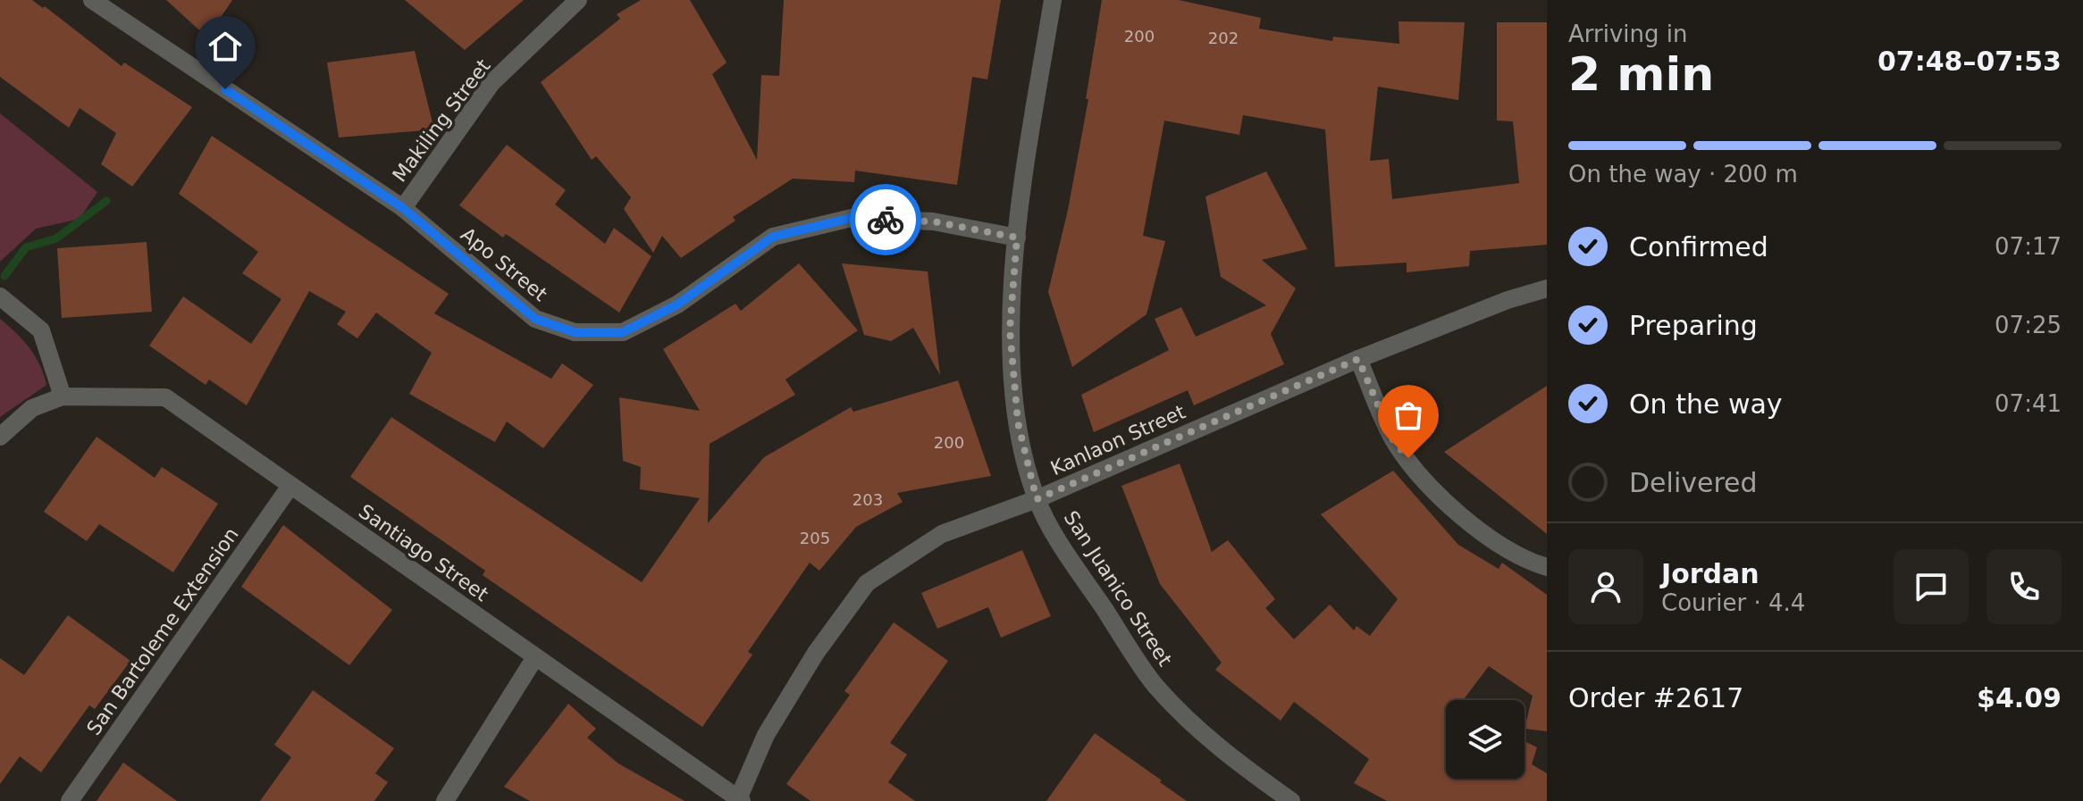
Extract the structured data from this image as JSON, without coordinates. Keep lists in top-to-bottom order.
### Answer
{
  "streets": {
    "street": [
      "Makiling Street",
      "Apo Street",
      "Kanlaon Street",
      "Santiago Street",
      "San Juanico Street",
      "San Bartoleme Extension"
    ]
  },
  "crossings": [
    ["Makiling Street", "Apo Street"],
    ["Apo Street", "San Juanico Street"],
    ["Kanlaon Street", "Santiago Street"],
    ["Kanlaon Street", "San Juanico Street"],
    ["Santiago Street", "San Bartoleme Extension"]
  ],
  "house_numbers": [
    "200",
    "202",
    "200",
    "203",
    "205"
  ],
  "page": {
    "heading": ["2 min", "Arriving in", "07:48–07:53"],
    "panel": [
      "Jordan",
      "Courier · 4.4",
      "Order #2617",
      "$4.09"
    ],
    "bar": "On the way · 200 m",
    "list": [
      ["Confirmed", "07:17"],
      ["Preparing", "07:25"],
      ["On the way", "07:41"],
      "Delivered"
    ]
  }
}
